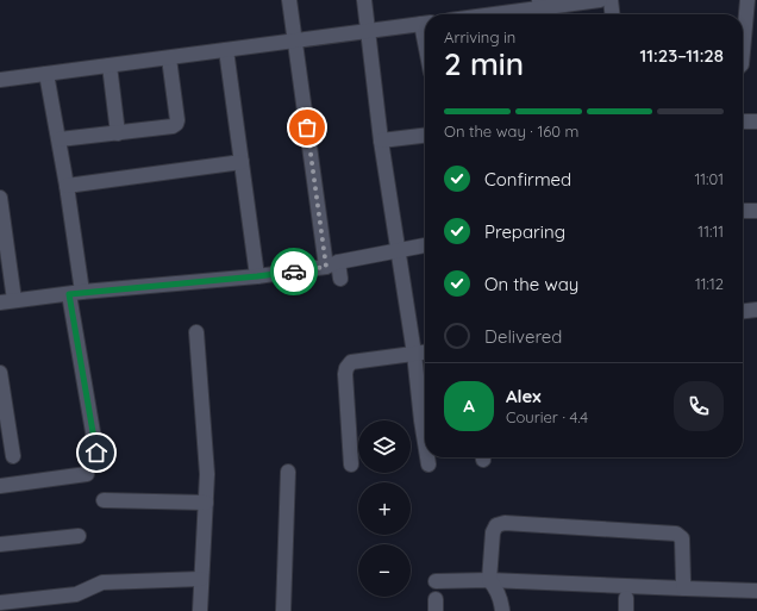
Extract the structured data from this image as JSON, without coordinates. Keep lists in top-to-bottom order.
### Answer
{
  "page": {
    "heading": ["2 min", "Arriving in", "11:23–11:28"],
    "panel": ["Alex", "Courier · 4.4"],
    "bar": "On the way · 160 m",
    "list": [
      ["Confirmed", "11:01"],
      ["Preparing", "11:11"],
      ["On the way", "11:12"],
      "Delivered"
    ],
    "round": "A",
    "map_buttons": ["+", "−"]
  }
}
